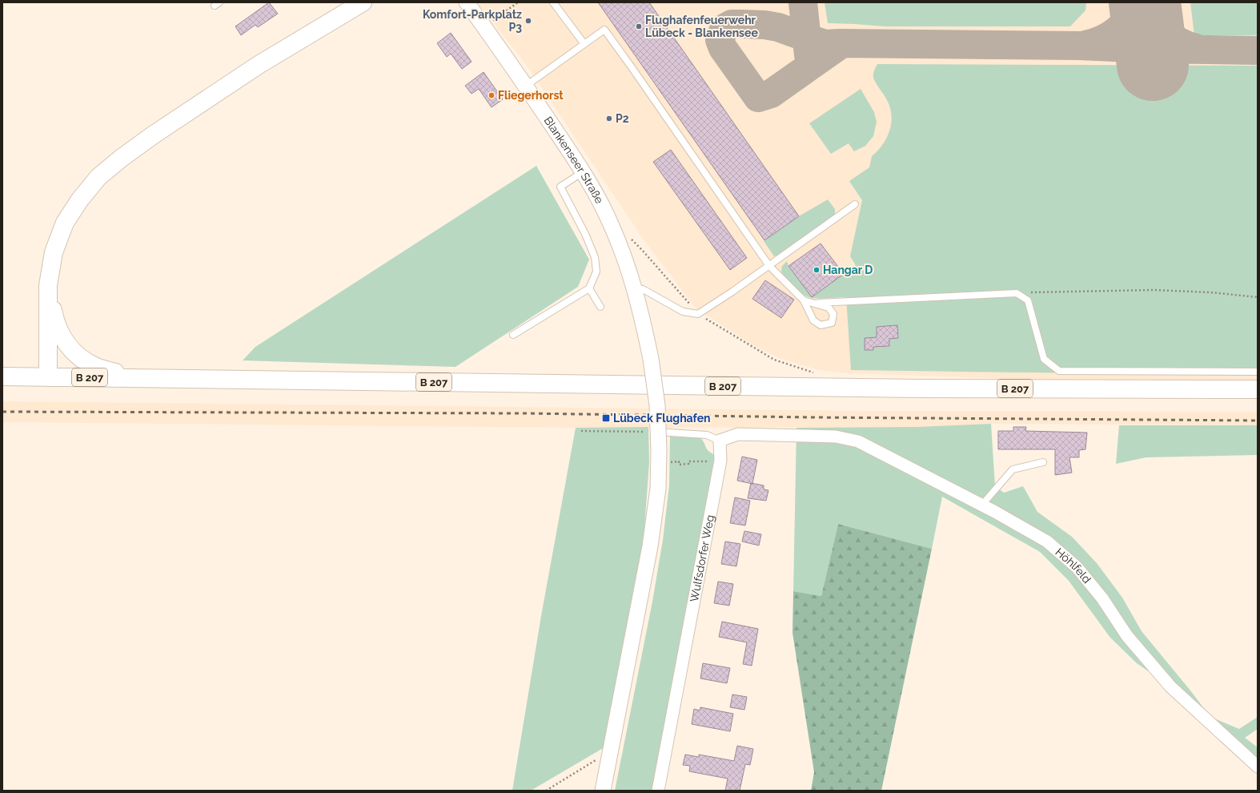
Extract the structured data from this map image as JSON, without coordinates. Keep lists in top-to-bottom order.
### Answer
{
  "streets": {
    "main road": ["B 207"],
    "street": ["Blankenseer Straße", "Wulfsdorfer Weg", "Höhlfeld"]
  },
  "crossings": [
    ["Wulfsdorfer Weg", "Höhlfeld"]
  ],
  "places": {
    "other": [
      "Komfort-Parkplatz P3",
      "Flughafenfeuerwehr Lübeck - Blankensee",
      "Fliegerhorst",
      "P2",
      "Hangar D"
    ],
    "transit": ["Lübeck Flughafen"]
  }
}
